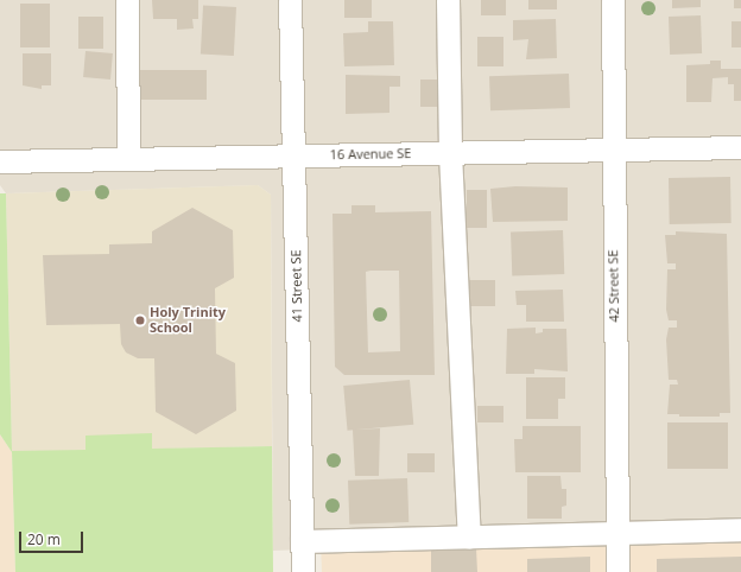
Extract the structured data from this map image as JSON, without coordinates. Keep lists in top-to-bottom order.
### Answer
{
  "streets": {
    "street": ["16 Avenue SE", "41 Street SE", "42 Street SE"]
  },
  "crossings": [
    ["16 Avenue SE", "41 Street SE"],
    ["16 Avenue SE", "42 Street SE"]
  ],
  "places": ["Holy Trinity School"],
  "scale_bar": "20 m"
}
